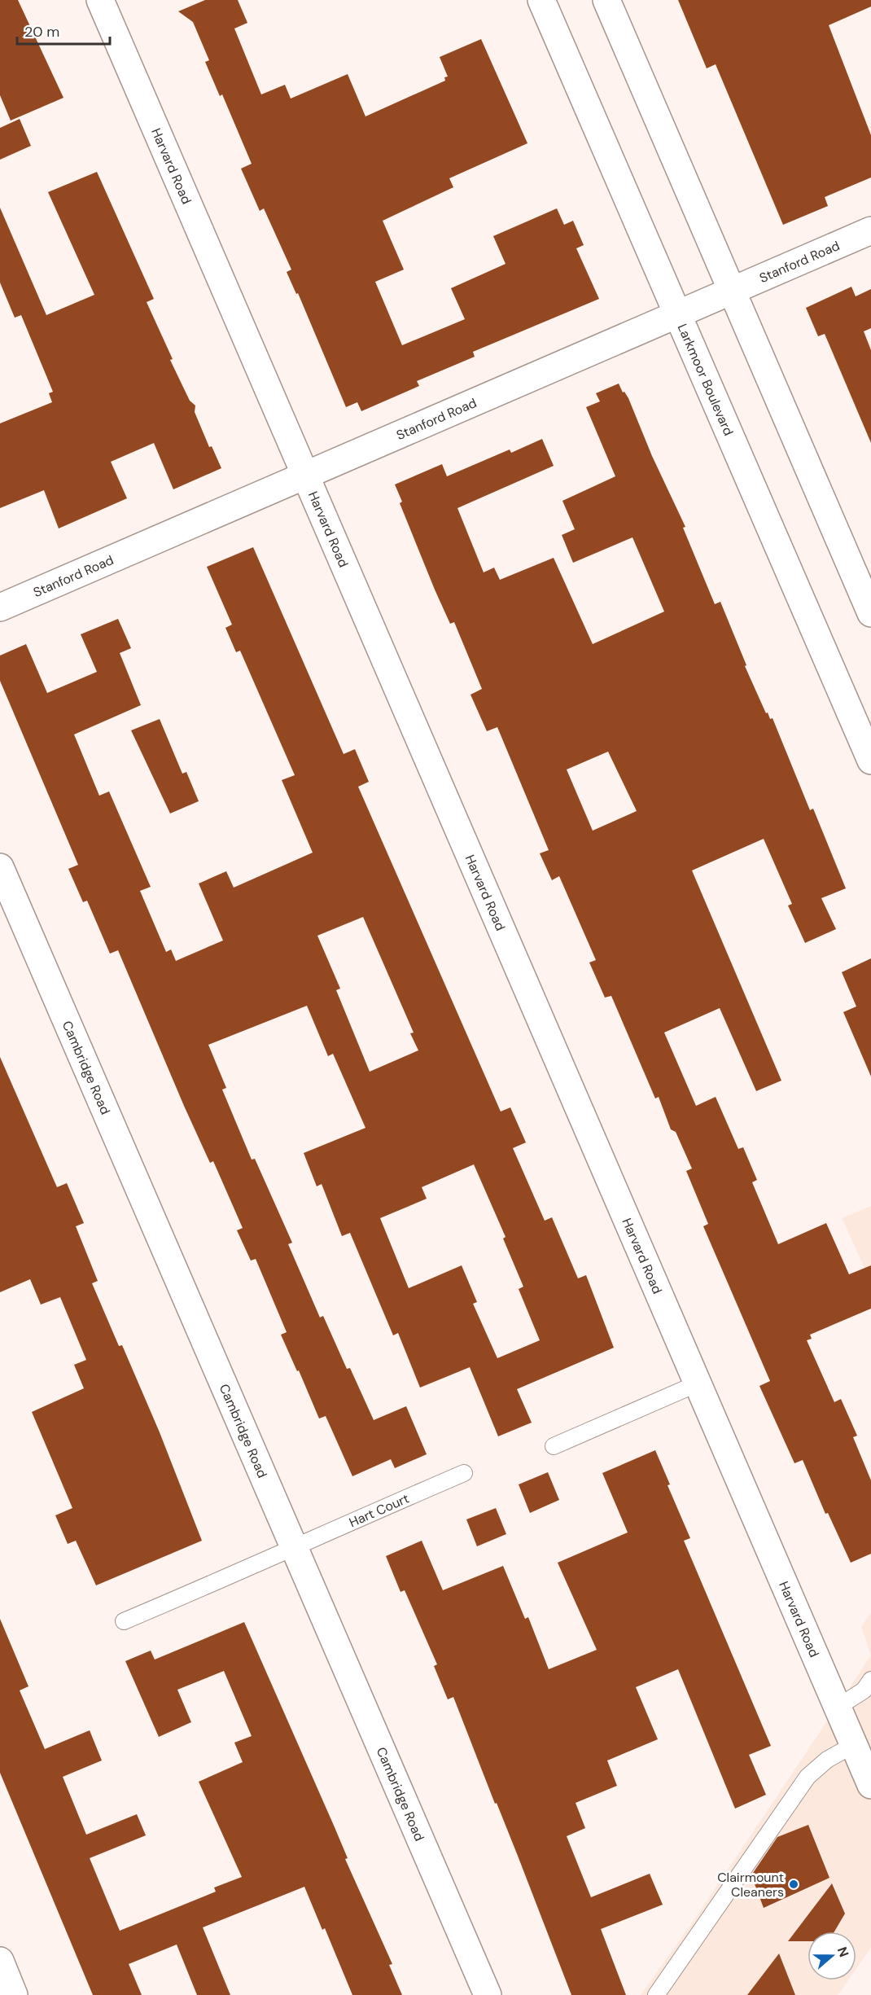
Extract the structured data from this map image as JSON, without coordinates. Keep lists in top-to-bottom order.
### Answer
{
  "streets": {
    "street": [
      "Harvard Road",
      "Stanford Road",
      "Larkmoor Boulevard",
      "Cambridge Road"
    ],
    "lane": ["Hart Court"]
  },
  "crossings": [
    ["Harvard Road", "Stanford Road"],
    ["Stanford Road", "Larkmoor Boulevard"],
    ["Cambridge Road", "Hart Court"]
  ],
  "places": ["Clairmount Cleaners"],
  "scale_bar": "20 m",
  "north": "right"
}
